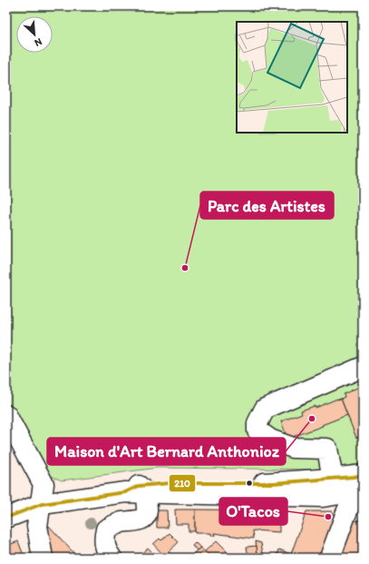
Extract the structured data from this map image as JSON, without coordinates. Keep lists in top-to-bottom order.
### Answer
{
  "places": ["Parc des Artistes", "Maison d'Art Bernard Anthonioz", "O'Tacos"],
  "lines": ["transit line 210"],
  "north": "bottom right"
}
